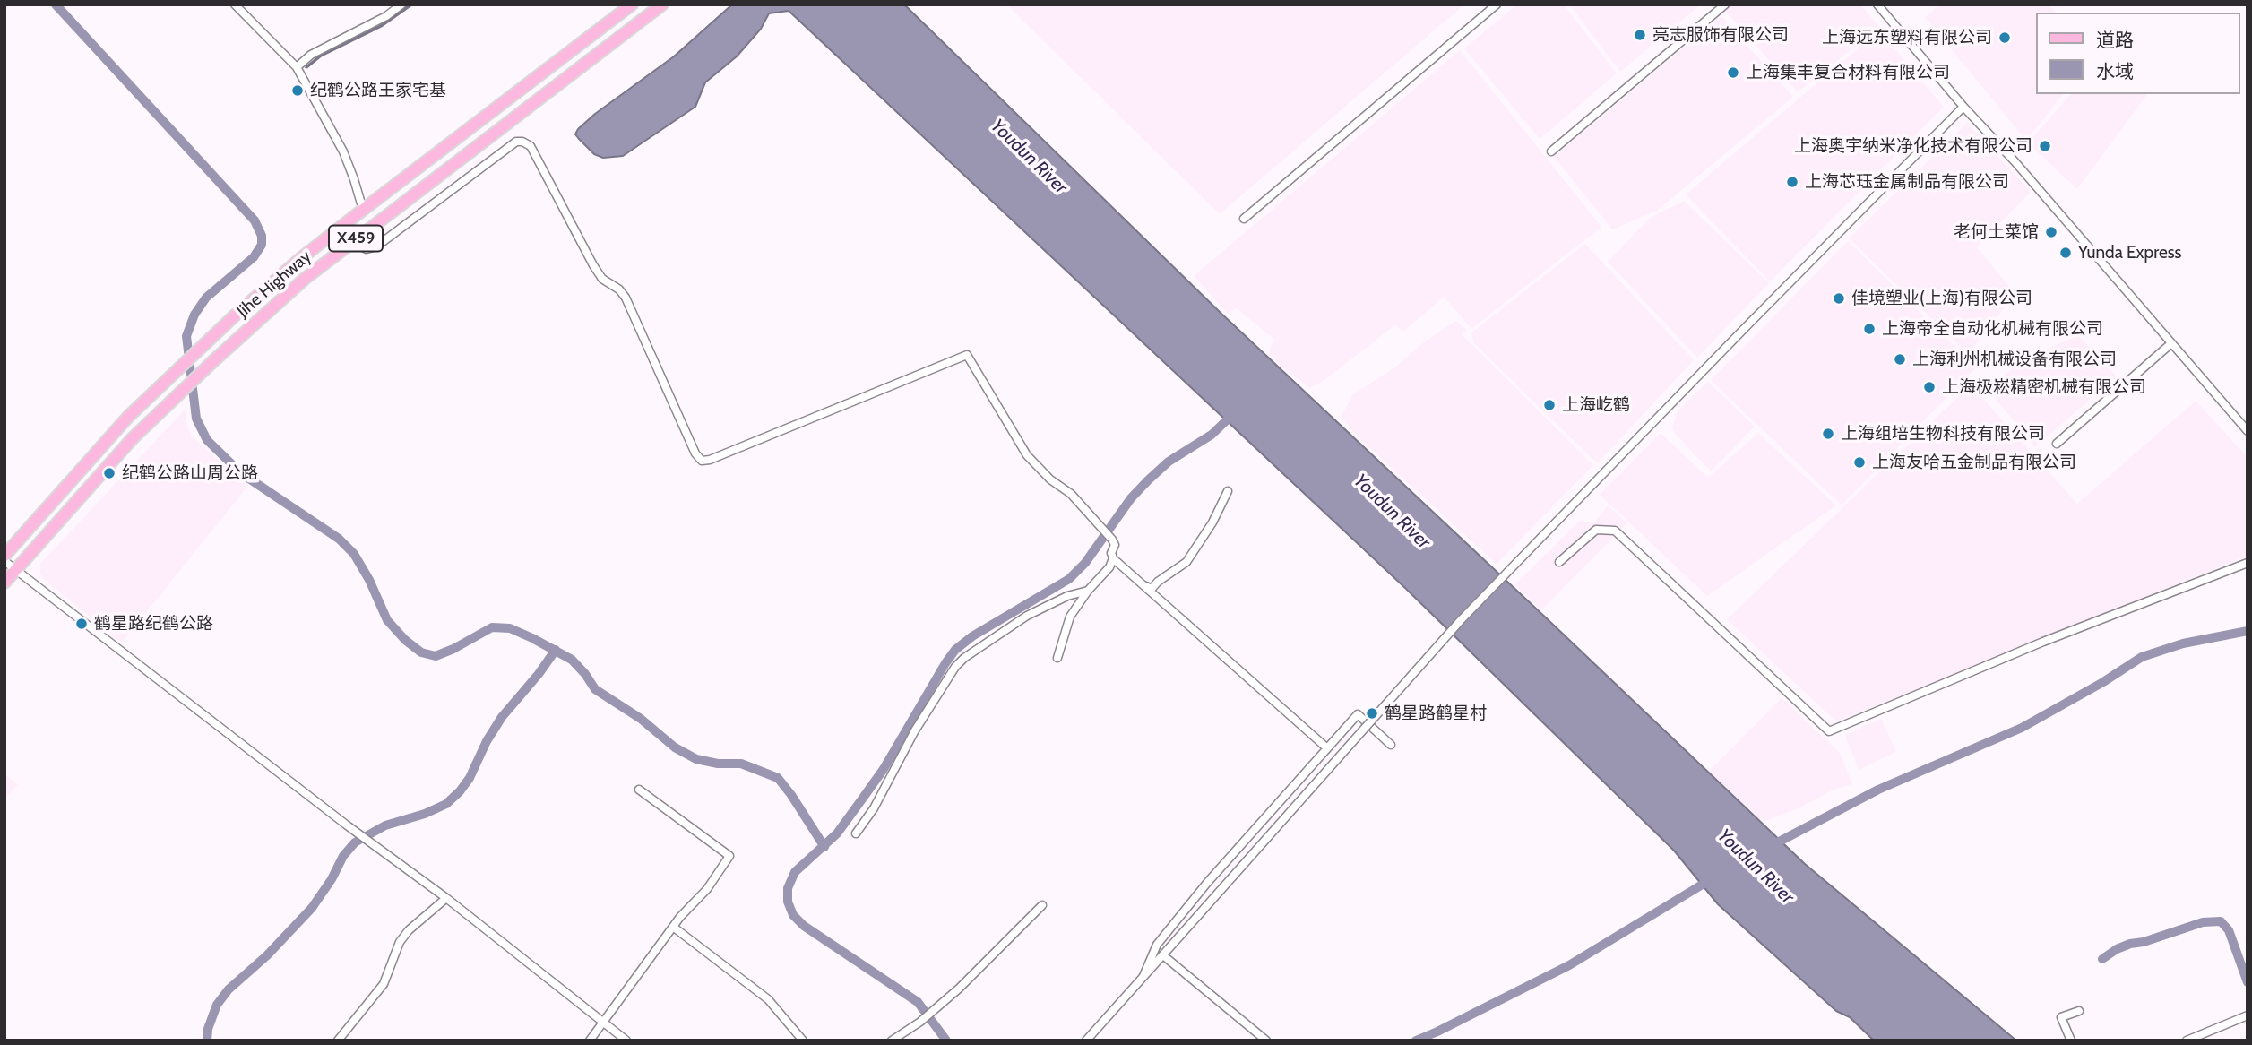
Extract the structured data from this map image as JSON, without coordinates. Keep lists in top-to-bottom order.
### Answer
{
  "streets": {
    "main road": ["X459", "Jihe Highway"]
  },
  "water": ["Youdun River"],
  "places": [
    "亮志服饰有限公司",
    "上海远东塑料有限公司",
    "上海集丰复合材料有限公司",
    "纪鹤公路王家宅基",
    "上海奥宇纳米净化技术有限公司",
    "上海芯珏金属制品有限公司",
    "老何土菜馆",
    "Yunda Express",
    "佳境塑业(上海)有限公司",
    "上海帝全自动化机械有限公司",
    "上海利州机械设备有限公司",
    "上海极崧精密机械有限公司",
    "上海屹鹤",
    "上海组培生物科技有限公司",
    "上海友哈五金制品有限公司",
    "纪鹤公路山周公路",
    "鹤星路纪鹤公路",
    "鹤星路鹤星村"
  ],
  "legend": ["道路", "水域"]
}
